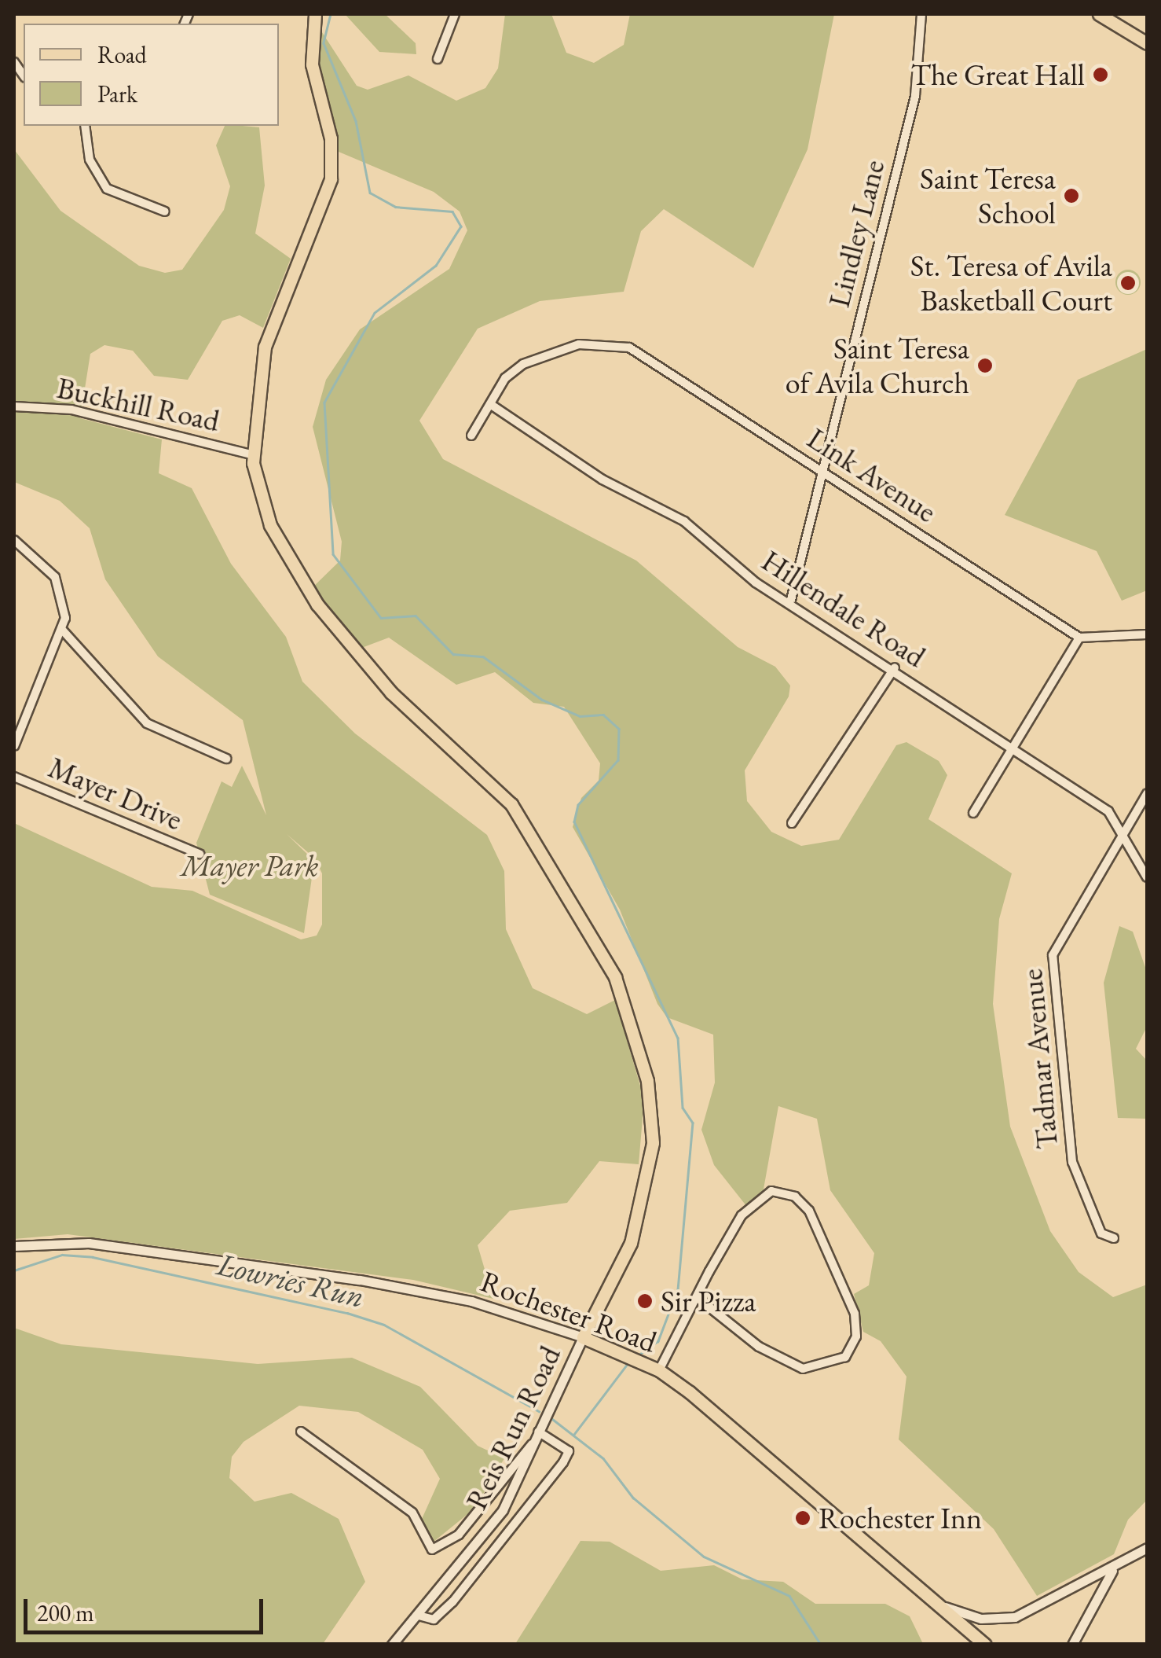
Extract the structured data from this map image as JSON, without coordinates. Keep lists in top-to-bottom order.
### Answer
{
  "streets": {
    "main road": ["Rochester Road"],
    "street": [
      "Lindley Lane",
      "Buckhill Road",
      "Link Avenue",
      "Hillendale Road",
      "Mayer Drive",
      "Tadmar Avenue",
      "Reis Run Road"
    ]
  },
  "crossings": [
    ["Lindley Lane", "Link Avenue"],
    ["Lindley Lane", "Hillendale Road"],
    ["Link Avenue", "Hillendale Road"],
    ["Hillendale Road", "Tadmar Avenue"],
    ["Rochester Road", "Reis Run Road"]
  ],
  "water": ["Lowries Run"],
  "parks": ["Mayer Park"],
  "places": [
    "The Great Hall",
    "Saint Teresa School",
    "St. Teresa of Avila Basketball Court",
    "Saint Teresa of Avila Church",
    "Sir Pizza",
    "Rochester Inn"
  ],
  "legend": ["Road", "Park"],
  "scale_bar": "200 m"
}
